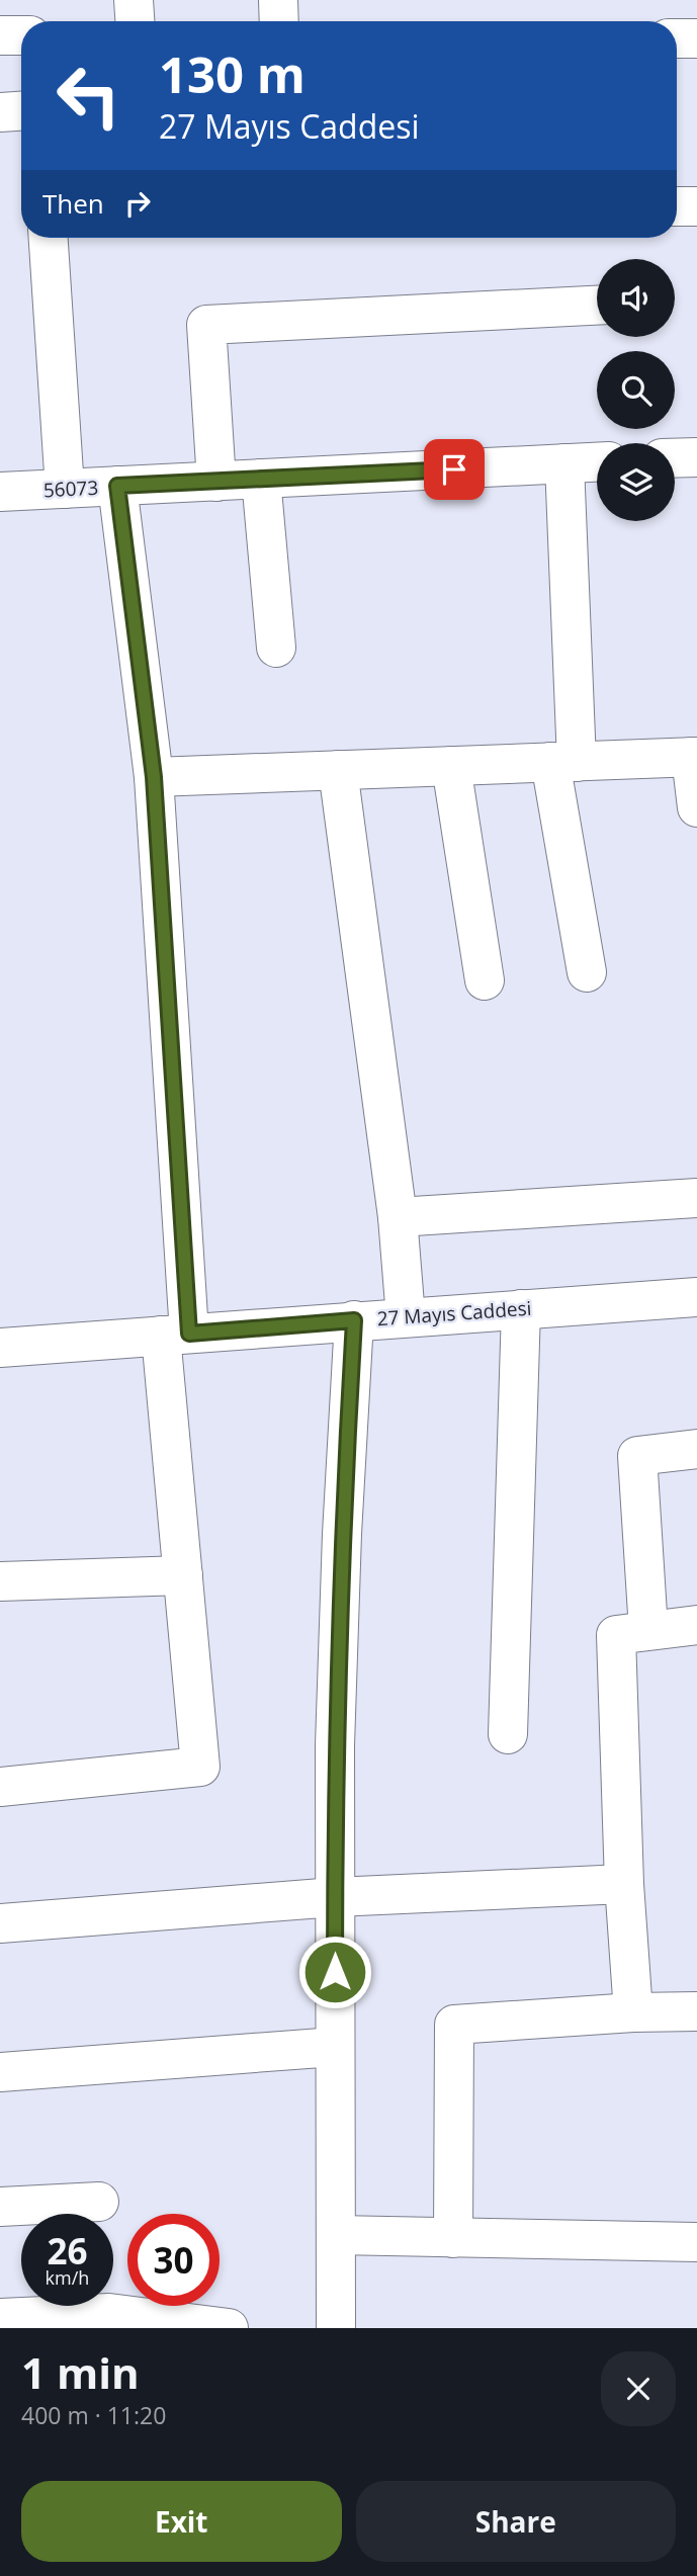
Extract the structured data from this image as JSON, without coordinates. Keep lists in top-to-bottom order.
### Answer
{
  "streets": {
    "street": ["56073", "27 Mayıs Caddesi"]
  },
  "page": {
    "turn": ["130 m", "27 Mayıs Caddesi"],
    "then": "Then",
    "speed": "26 km/h",
    "limit": "30",
    "heading": ["1 min", "400 m · 11:20"],
    "buttons": ["Exit", "Share"]
  }
}
